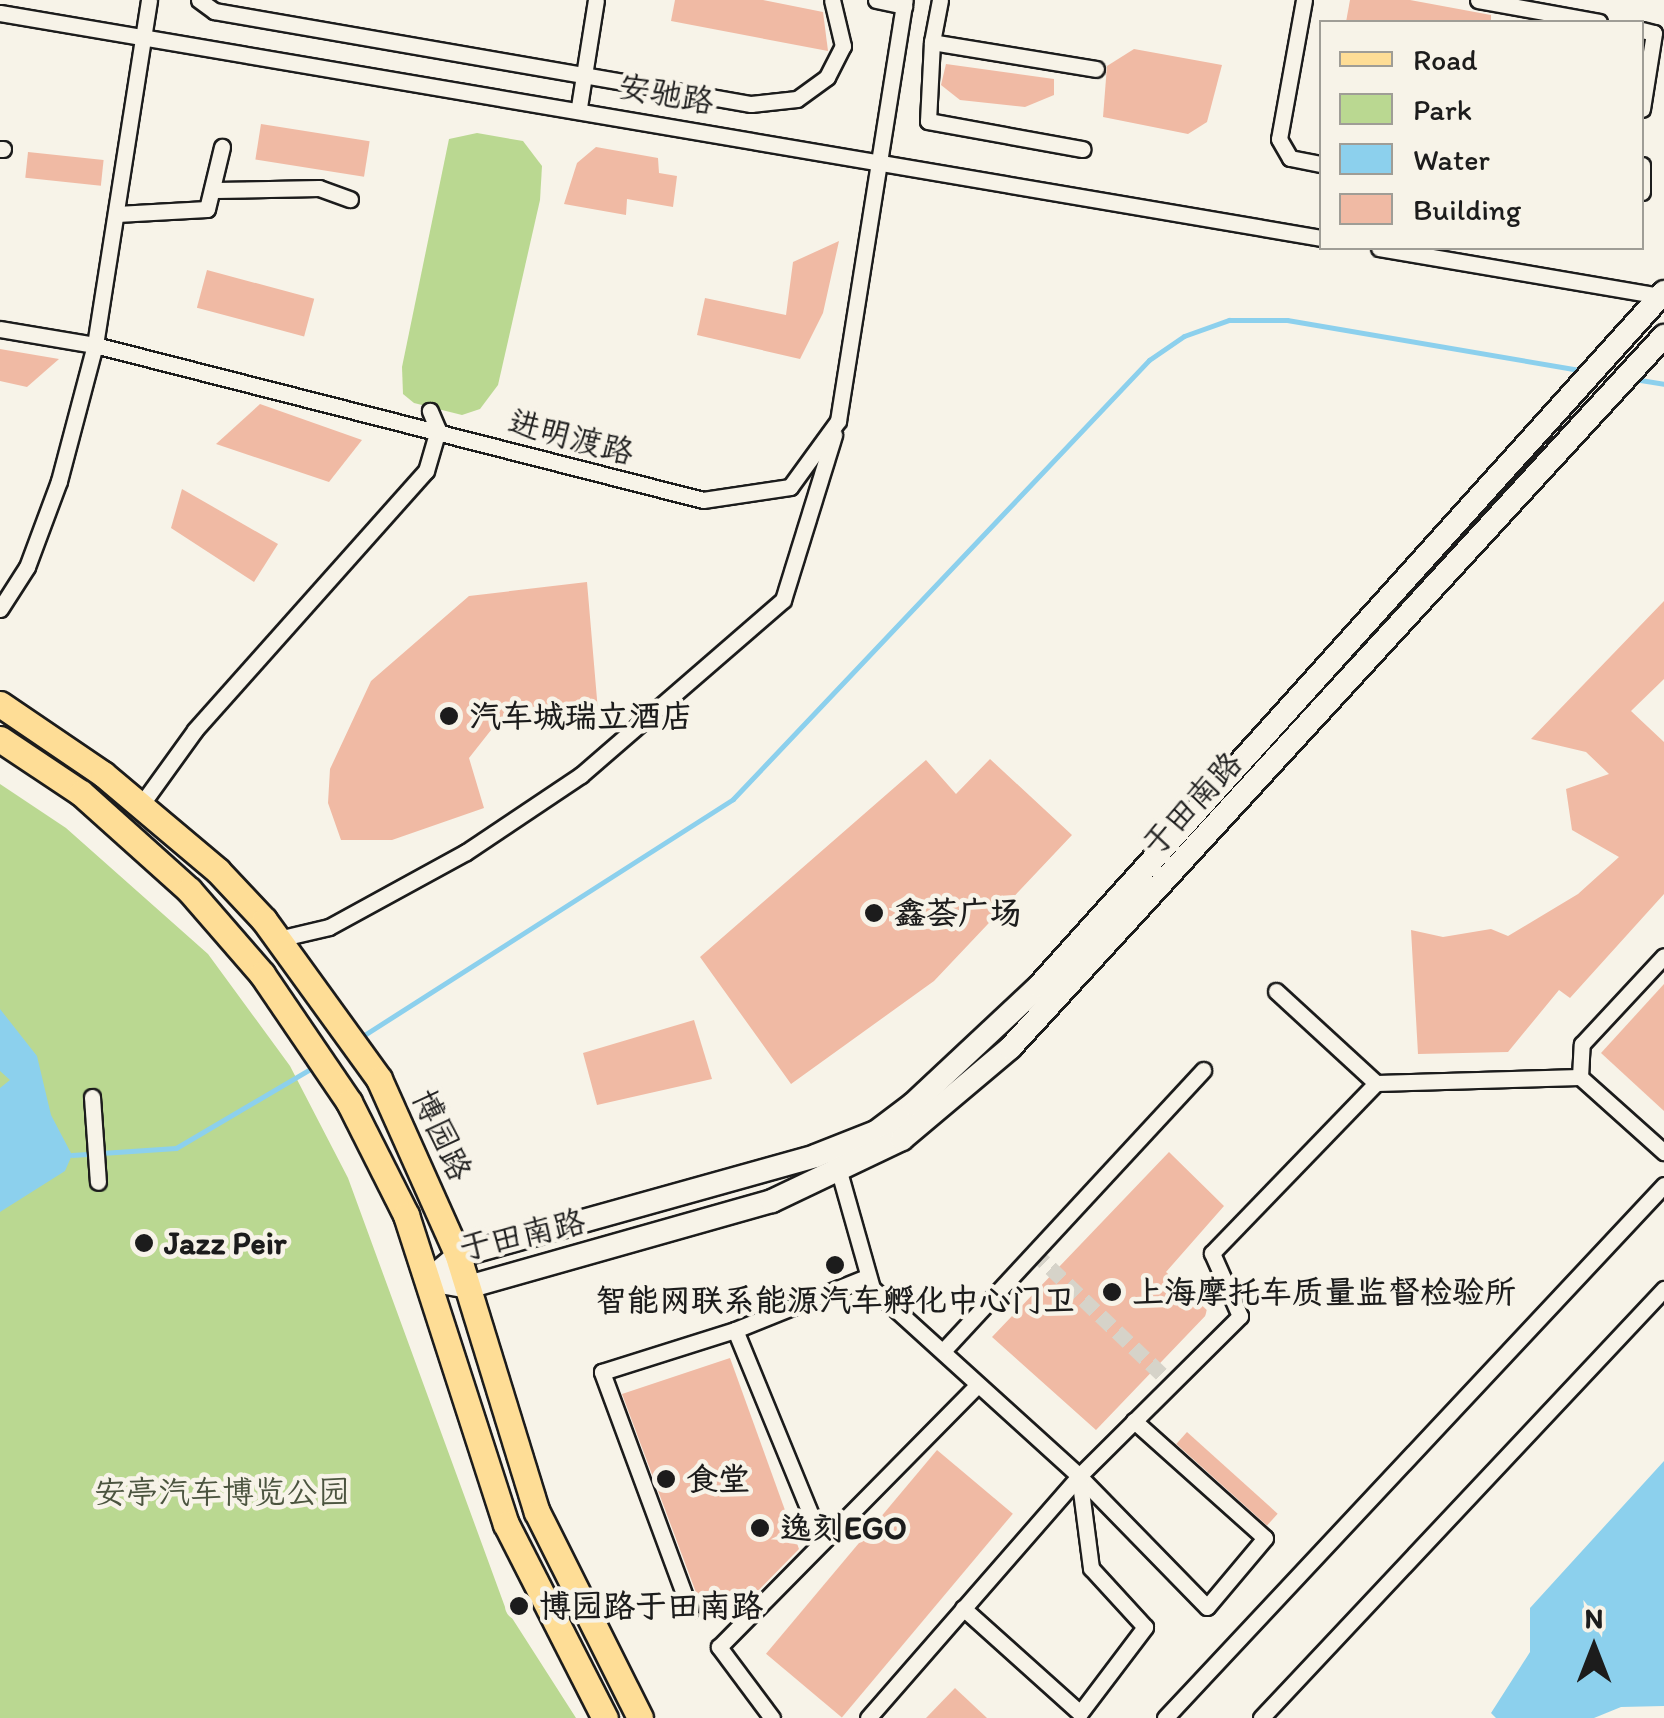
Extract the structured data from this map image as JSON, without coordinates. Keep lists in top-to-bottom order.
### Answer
{
  "streets": {
    "main road": ["博园路"],
    "street": ["安驰路", "进明渡路", "于田南路"]
  },
  "crossings": [
    ["安驰路", "进明渡路"],
    ["于田南路", "博园路"]
  ],
  "parks": ["安亭汽车博览公园"],
  "places": [
    "汽车城瑞立酒店",
    "鑫荟广场",
    "Jazz Peir",
    "智能网联系能源汽车孵化中心门卫",
    "上海摩托车质量监督检验所",
    "食堂",
    "逸刻EGO",
    "博园路于田南路"
  ],
  "legend": [
    "Road",
    "Park",
    "Water",
    "Building"
  ],
  "north": "top"
}
